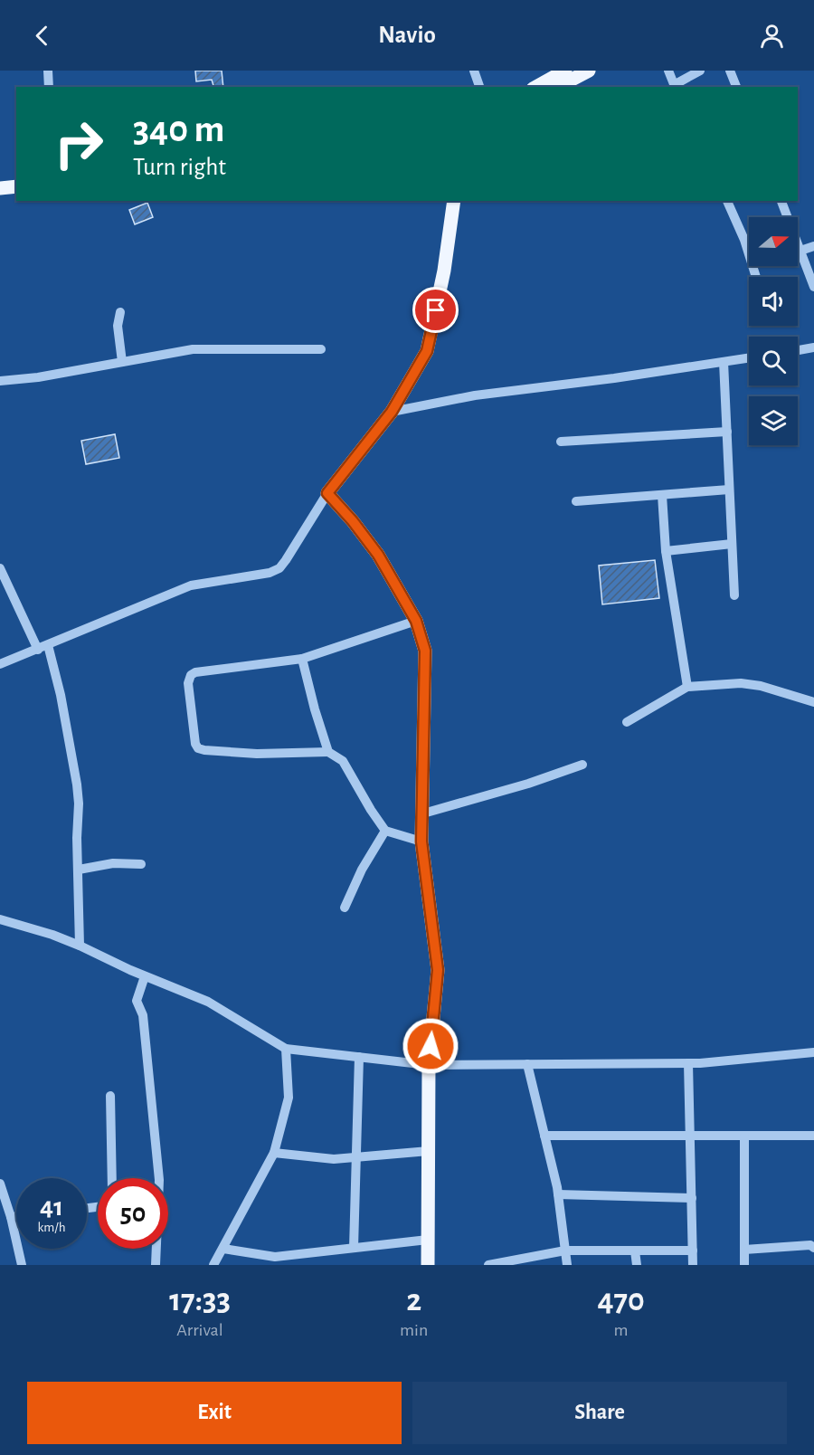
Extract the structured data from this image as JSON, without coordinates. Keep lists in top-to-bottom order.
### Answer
{
  "north": "right",
  "page": {
    "header": "Navio",
    "turn": ["340 m", "Turn right"],
    "speed": "41 km/h",
    "limit": "50",
    "eta": [
      "17:33",
      "Arrival",
      "2",
      "min",
      "470",
      "m"
    ],
    "buttons": ["Exit", "Share"]
  }
}
